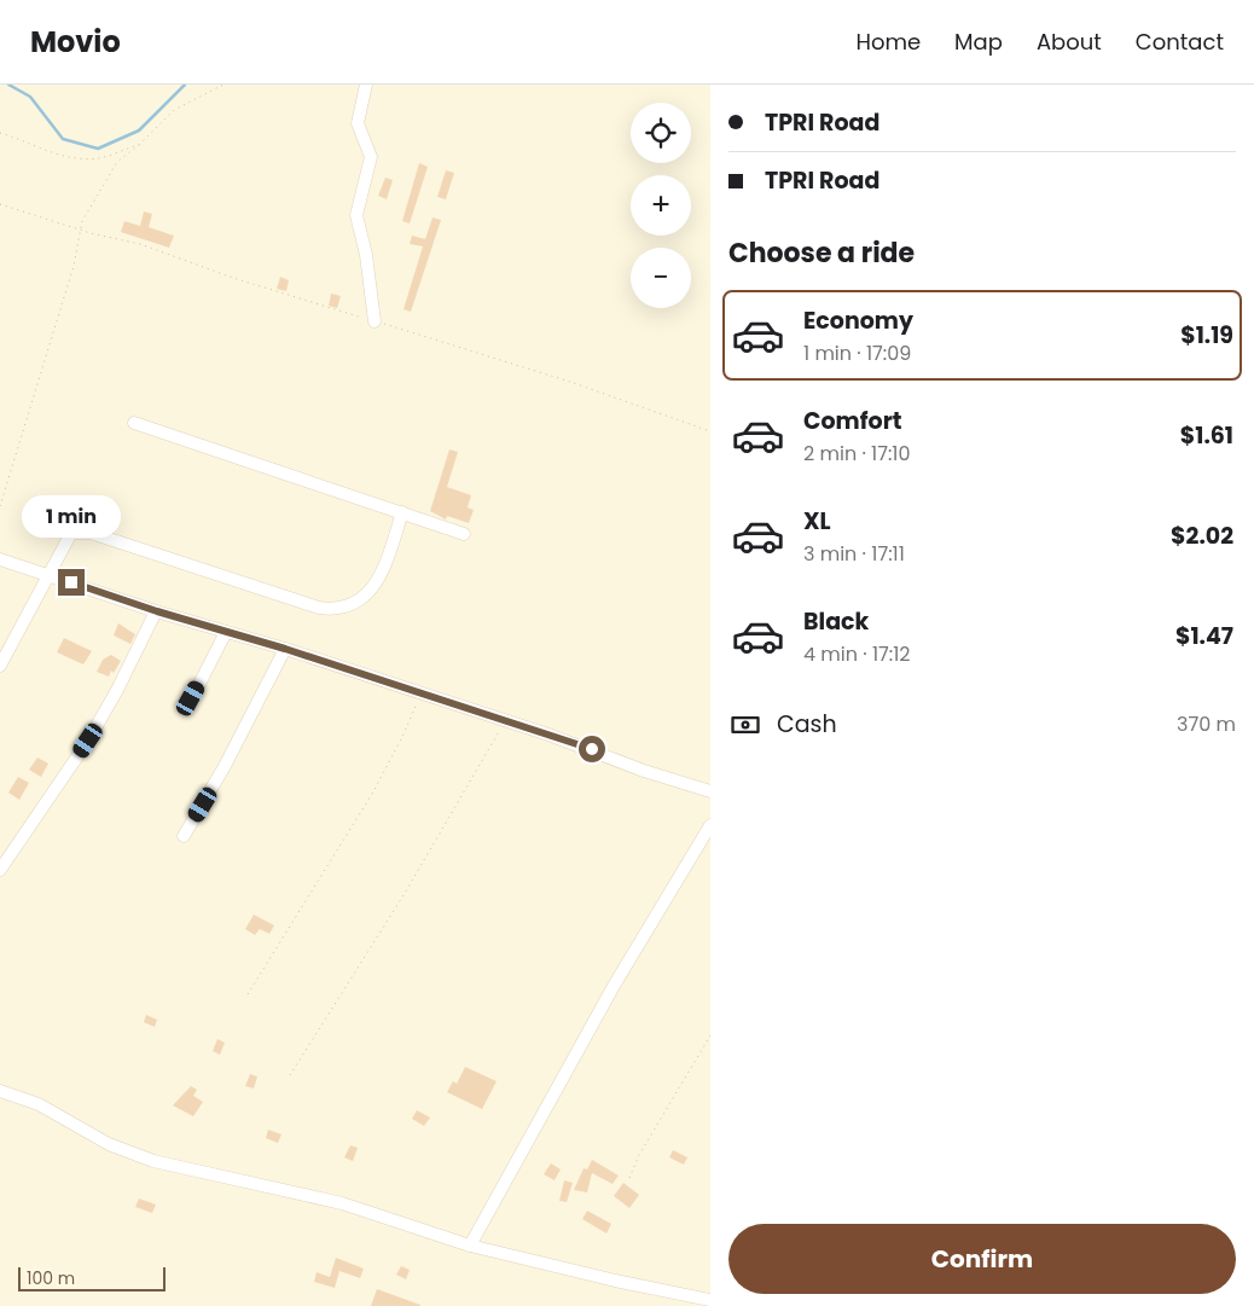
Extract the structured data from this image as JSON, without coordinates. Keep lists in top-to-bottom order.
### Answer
{
  "scale_bar": "100 m",
  "page": {
    "header": "Movio",
    "nav": [
      "Home",
      "Map",
      "About",
      "Contact"
    ],
    "banner": ["TPRI Road", "TPRI Road"],
    "map_buttons": ["+", "−"],
    "heading": "Choose a ride",
    "list": [
      {
        "name": "Economy",
        "note": "1 min · 17:09",
        "value": "$1.19"
      },
      {
        "name": "Comfort",
        "note": "2 min · 17:10",
        "value": "$1.61"
      },
      {
        "name": "XL",
        "note": "3 min · 17:11",
        "value": "$2.02"
      },
      {
        "name": "Black",
        "note": "4 min · 17:12",
        "value": "$1.47"
      }
    ],
    "bubble": "1 min",
    "pay": ["Cash", "370 m"],
    "buttons": "Confirm",
    "scale": "100 m"
  }
}
